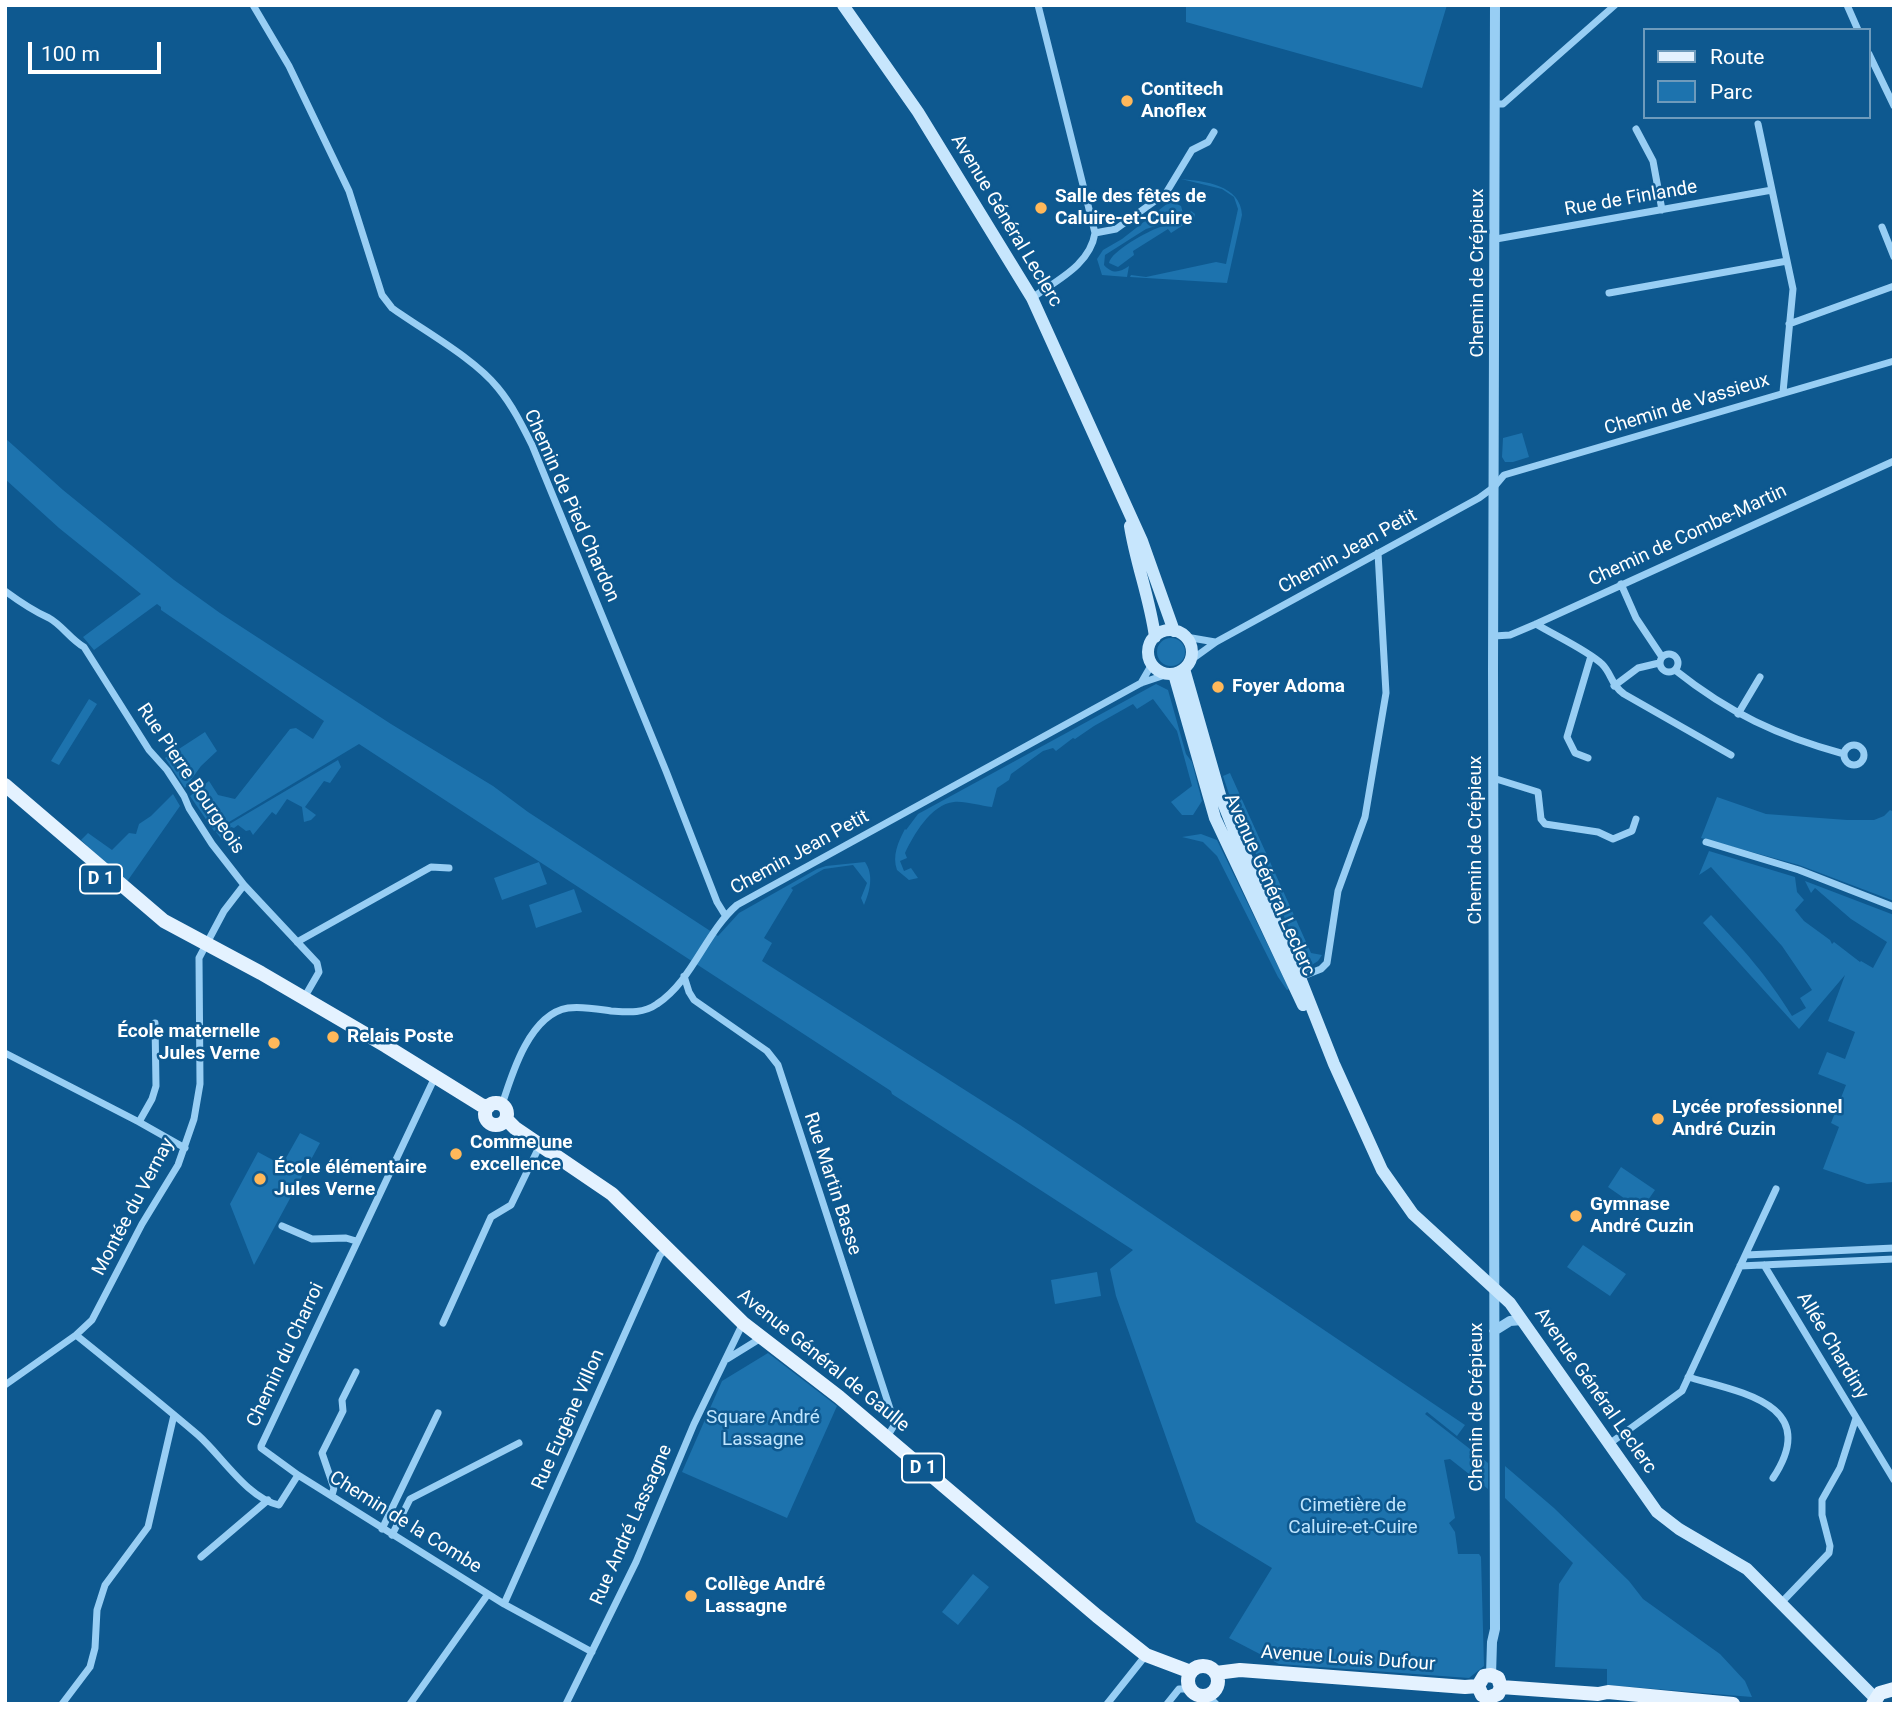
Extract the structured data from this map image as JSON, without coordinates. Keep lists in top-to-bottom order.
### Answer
{
  "streets": {
    "main road": [
      "Avenue Général Leclerc",
      "D 1",
      "Avenue Général de Gaulle",
      "Avenue Louis Dufour"
    ],
    "street": [
      "Rue de Finlande",
      "Chemin de Crépieux",
      "Chemin de Vassieux",
      "Chemin de Pied Chardon",
      "Chemin de Combe-Martin",
      "Chemin Jean Petit",
      "Rue Pierre Bourgeois",
      "Rue Martin Basse",
      "Montée du Vernay",
      "Allée Chardiny",
      "Chemin du Charroi",
      "Rue Eugène Villon",
      "Chemin de la Combe",
      "Rue André Lassagne"
    ]
  },
  "crossings": [
    ["Rue de Finlande", "Chemin de Crépieux"],
    ["Avenue Général Leclerc", "Chemin de Crépieux"],
    ["Avenue Général Leclerc", "Chemin Jean Petit"],
    ["Chemin de Crépieux", "Chemin de Vassieux"],
    ["Chemin de Crépieux", "Chemin de Combe-Martin"],
    ["Chemin de Crépieux", "Chemin Jean Petit"],
    ["Chemin de Crépieux", "Avenue Louis Dufour"],
    ["Chemin de Vassieux", "Chemin Jean Petit"],
    ["Chemin de Pied Chardon", "Chemin Jean Petit"],
    ["Chemin Jean Petit", "Rue Martin Basse"],
    ["Chemin Jean Petit", "Avenue Général de Gaulle"],
    ["Rue Pierre Bourgeois", "Montée du Vernay"],
    ["Rue Pierre Bourgeois", "Avenue Général de Gaulle"],
    ["Rue Martin Basse", "Avenue Général de Gaulle"],
    ["Montée du Vernay", "Avenue Général de Gaulle"],
    ["Chemin du Charroi", "Avenue Général de Gaulle"],
    ["Chemin du Charroi", "Chemin de la Combe"],
    ["Avenue Général de Gaulle", "Rue Eugène Villon"],
    ["Avenue Général de Gaulle", "Rue André Lassagne"],
    ["Avenue Général de Gaulle", "Avenue Louis Dufour"]
  ],
  "parks": ["Square André Lassagne", "Cimetière de Caluire-et-Cuire"],
  "places": [
    "Contitech Anoflex",
    "Salle des fêtes de Caluire-et-Cuire",
    "Foyer Adoma",
    "Relais Poste",
    "École maternelle Jules Verne",
    "Lycée professionnel André Cuzin",
    "Comme une excellence",
    "École élémentaire Jules Verne",
    "Gymnase André Cuzin",
    "Collège André Lassagne"
  ],
  "legend": ["Route", "Parc"],
  "scale_bar": "100 m"
}
